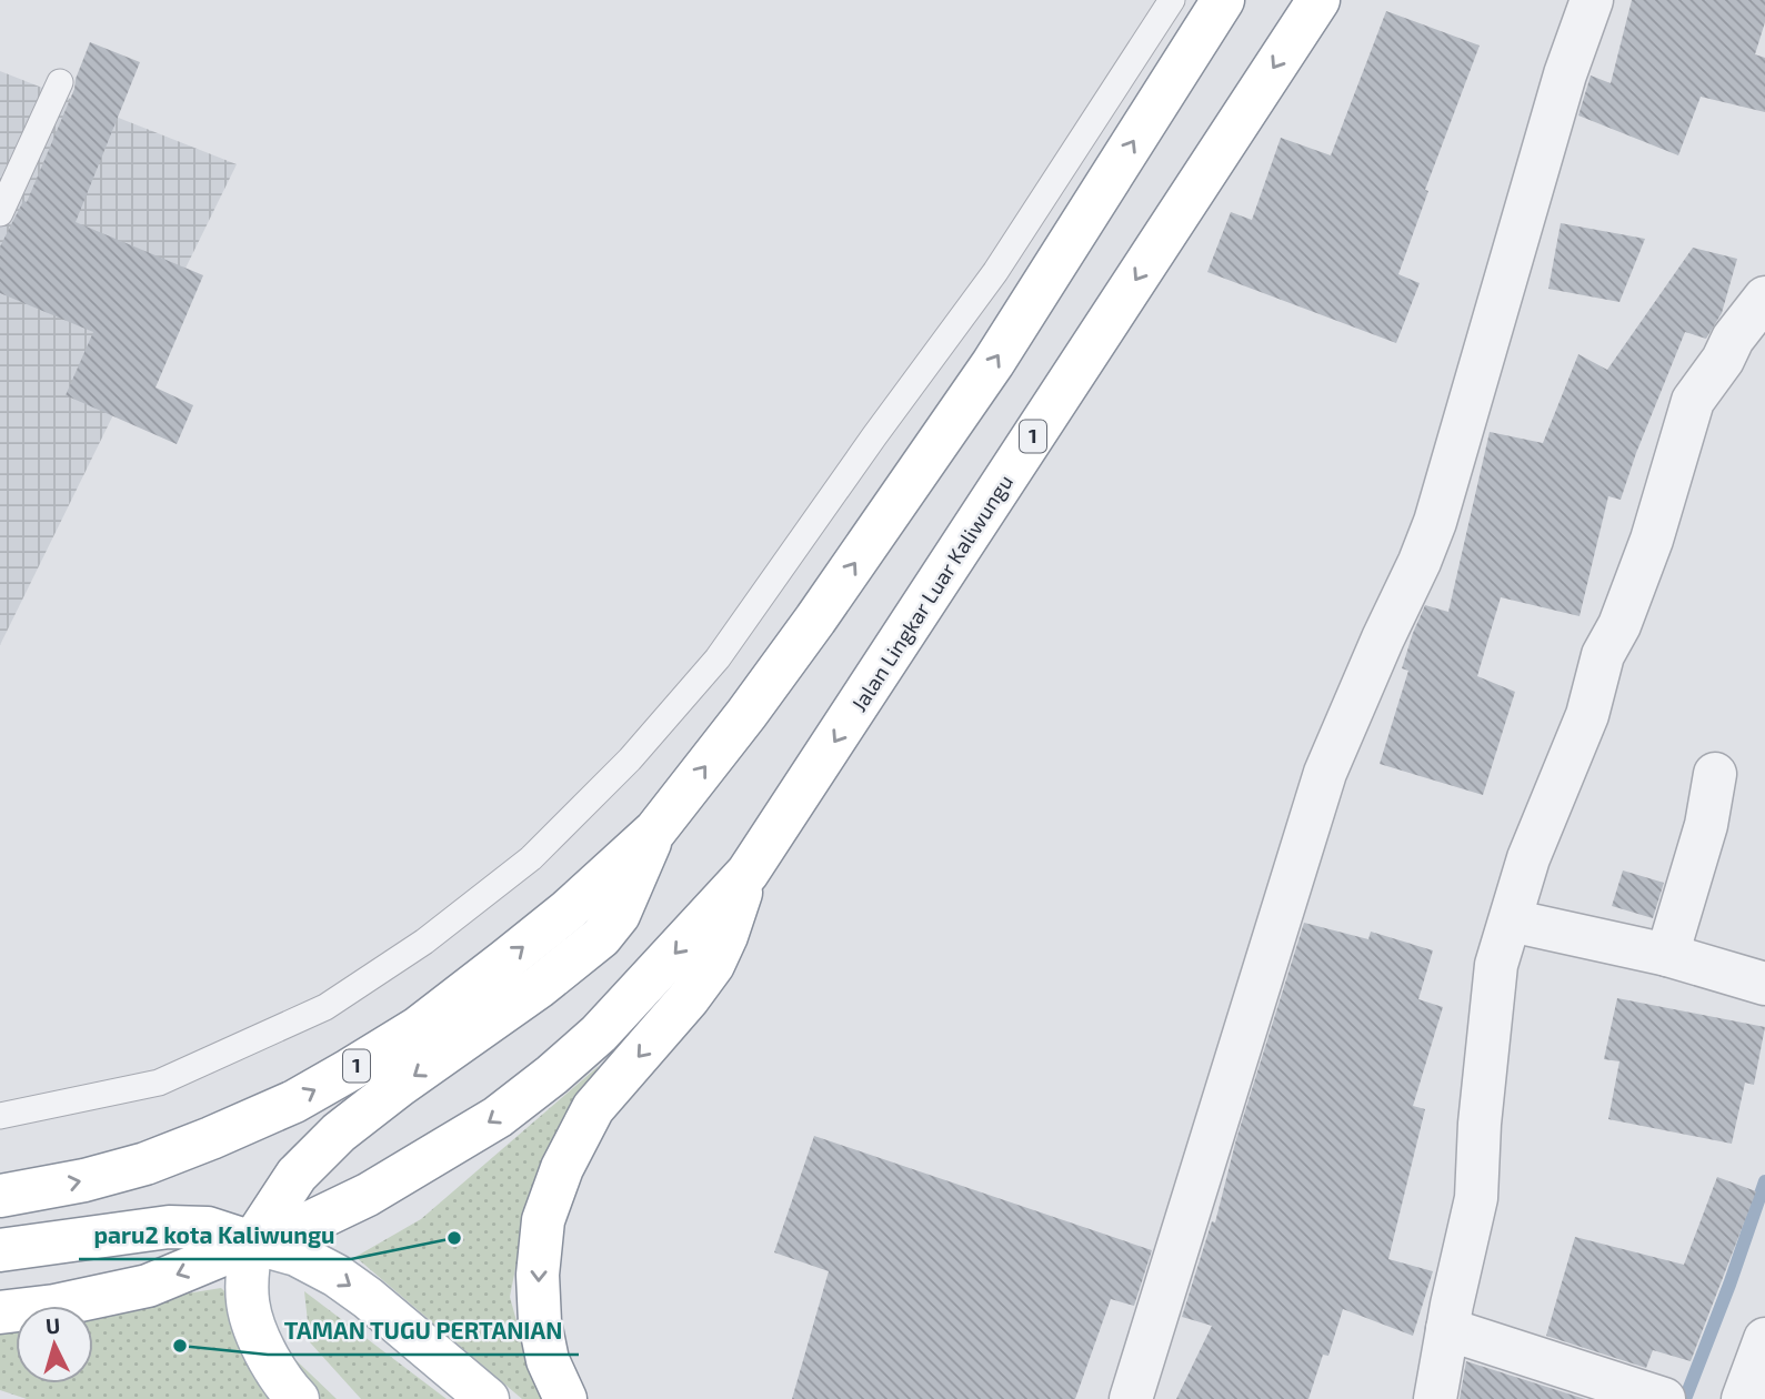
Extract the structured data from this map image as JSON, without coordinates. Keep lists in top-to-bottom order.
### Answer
{
  "streets": {
    "main road": ["1", "Jalan Lingkar Luar Kaliwungu"]
  },
  "crossings": [
    ["1", "Jalan Lingkar Luar Kaliwungu"]
  ],
  "places": ["paru2 kota Kaliwungu", "TAMAN TUGU PERTANIAN"],
  "north": "top"
}
